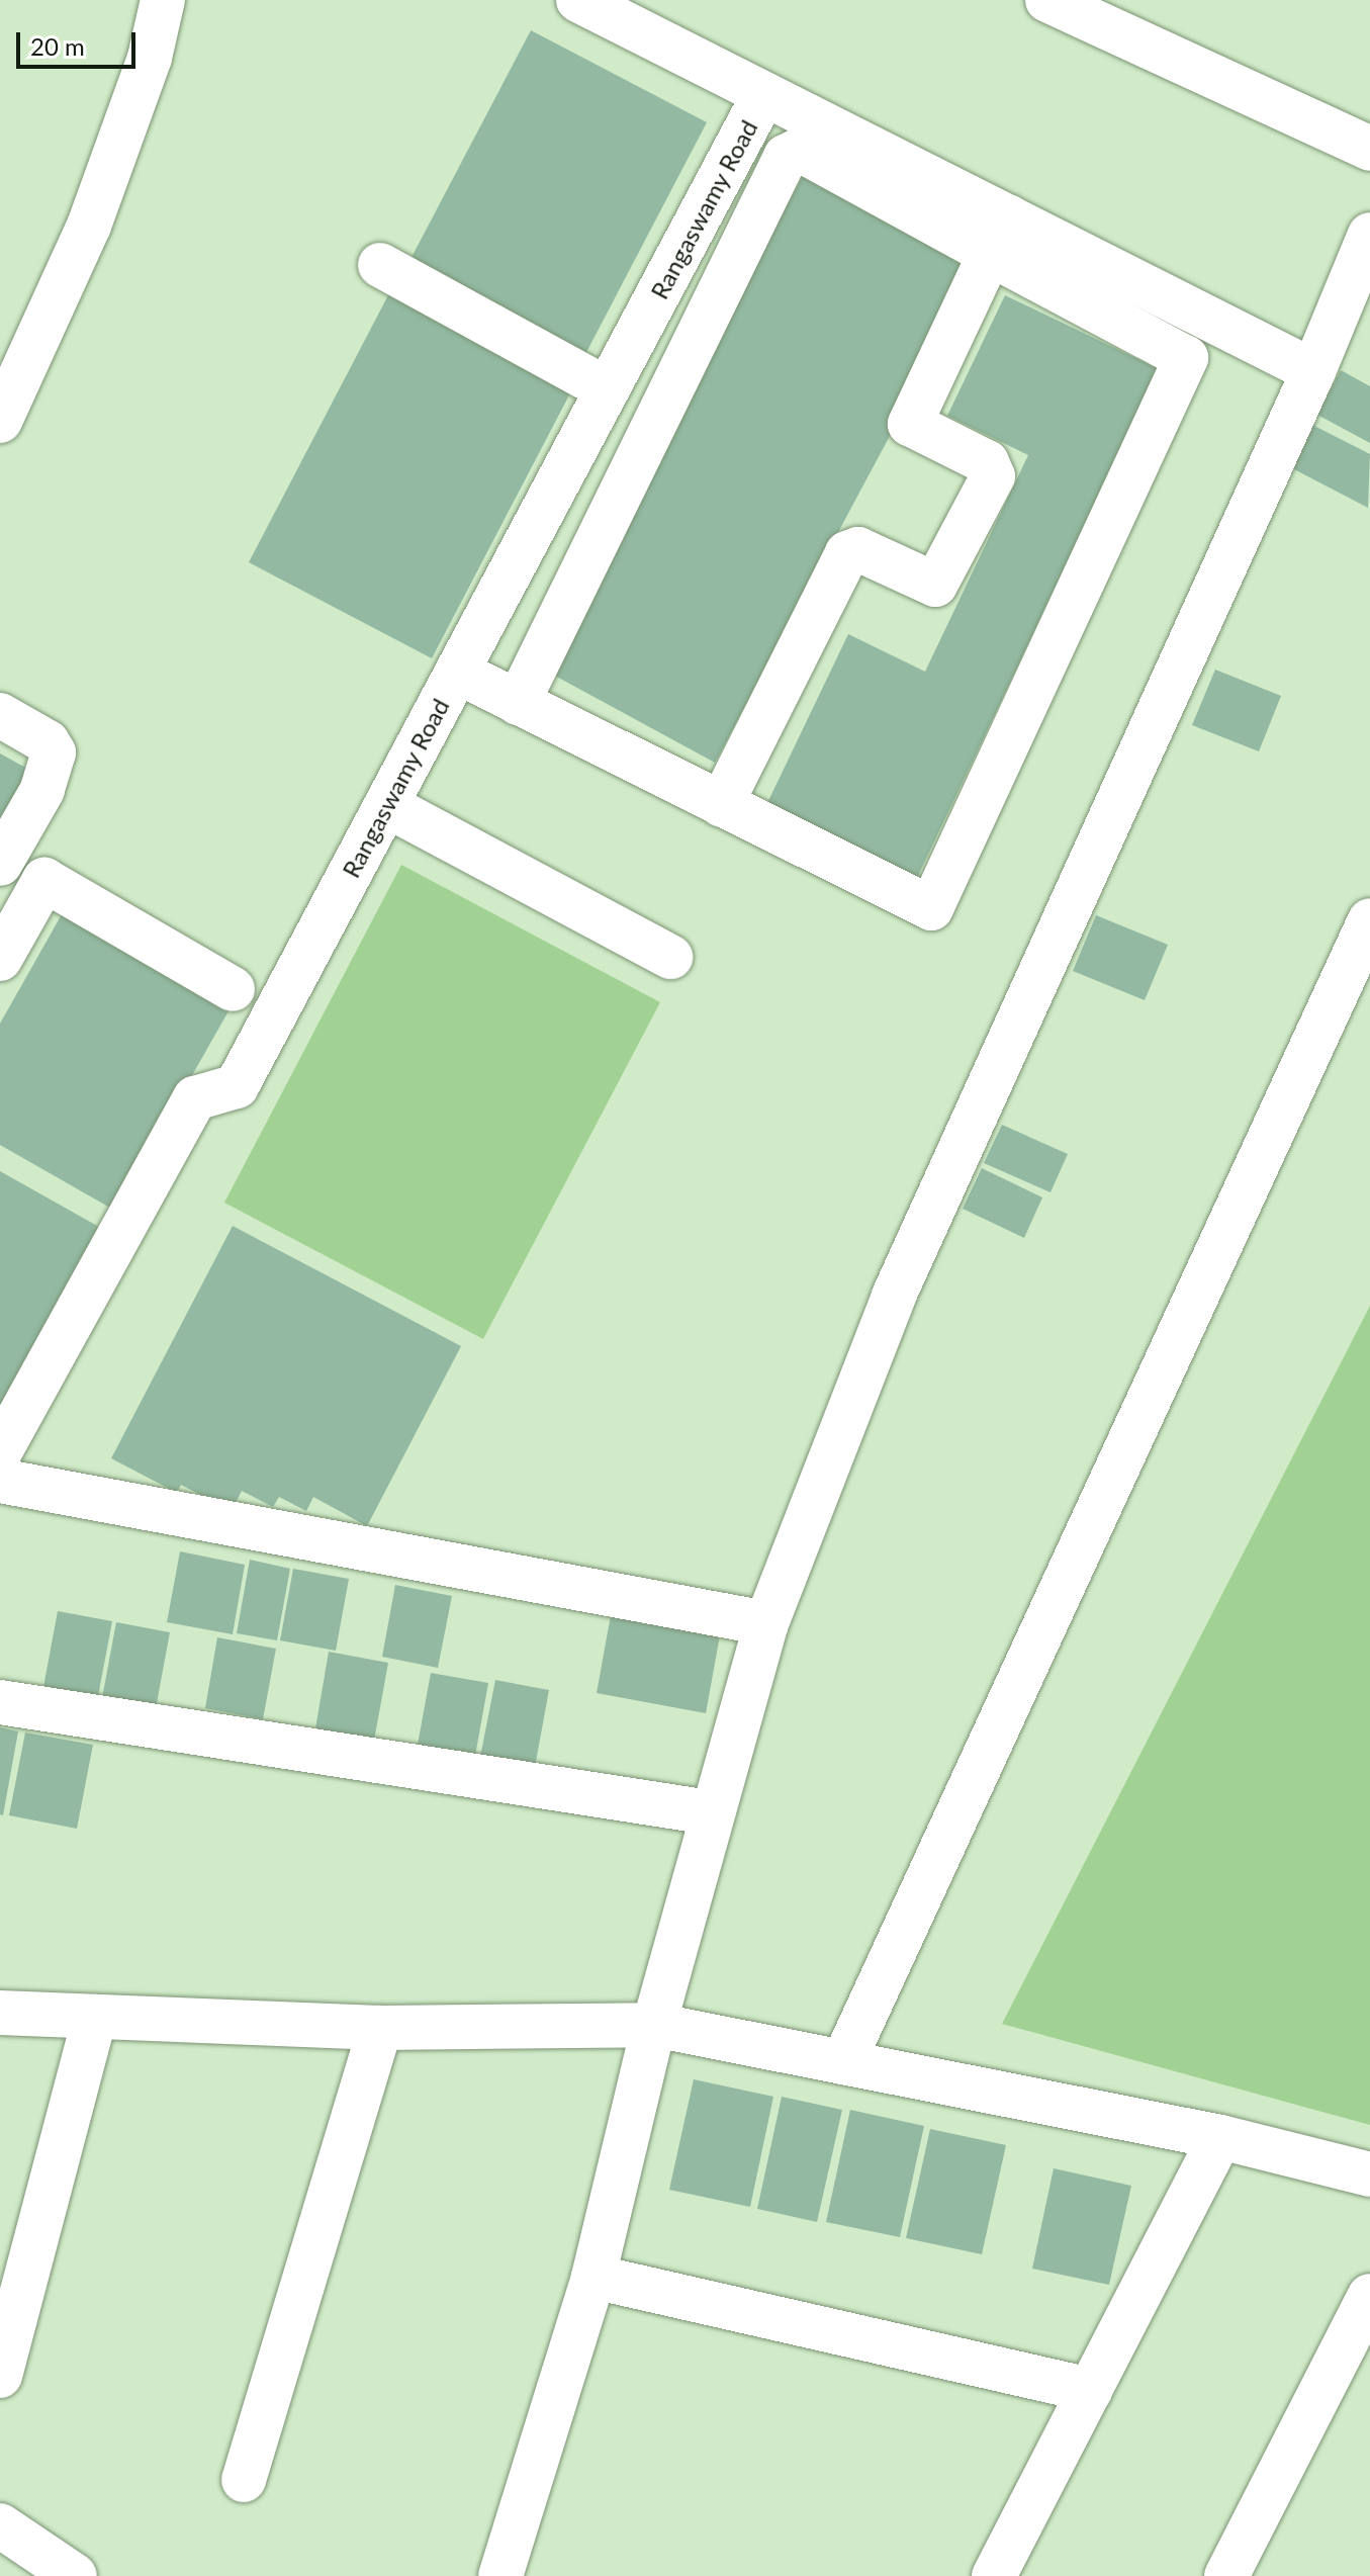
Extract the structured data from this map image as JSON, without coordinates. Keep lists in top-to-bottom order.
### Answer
{
  "streets": {
    "street": ["Rangaswamy Road"]
  },
  "scale_bar": "20 m"
}
